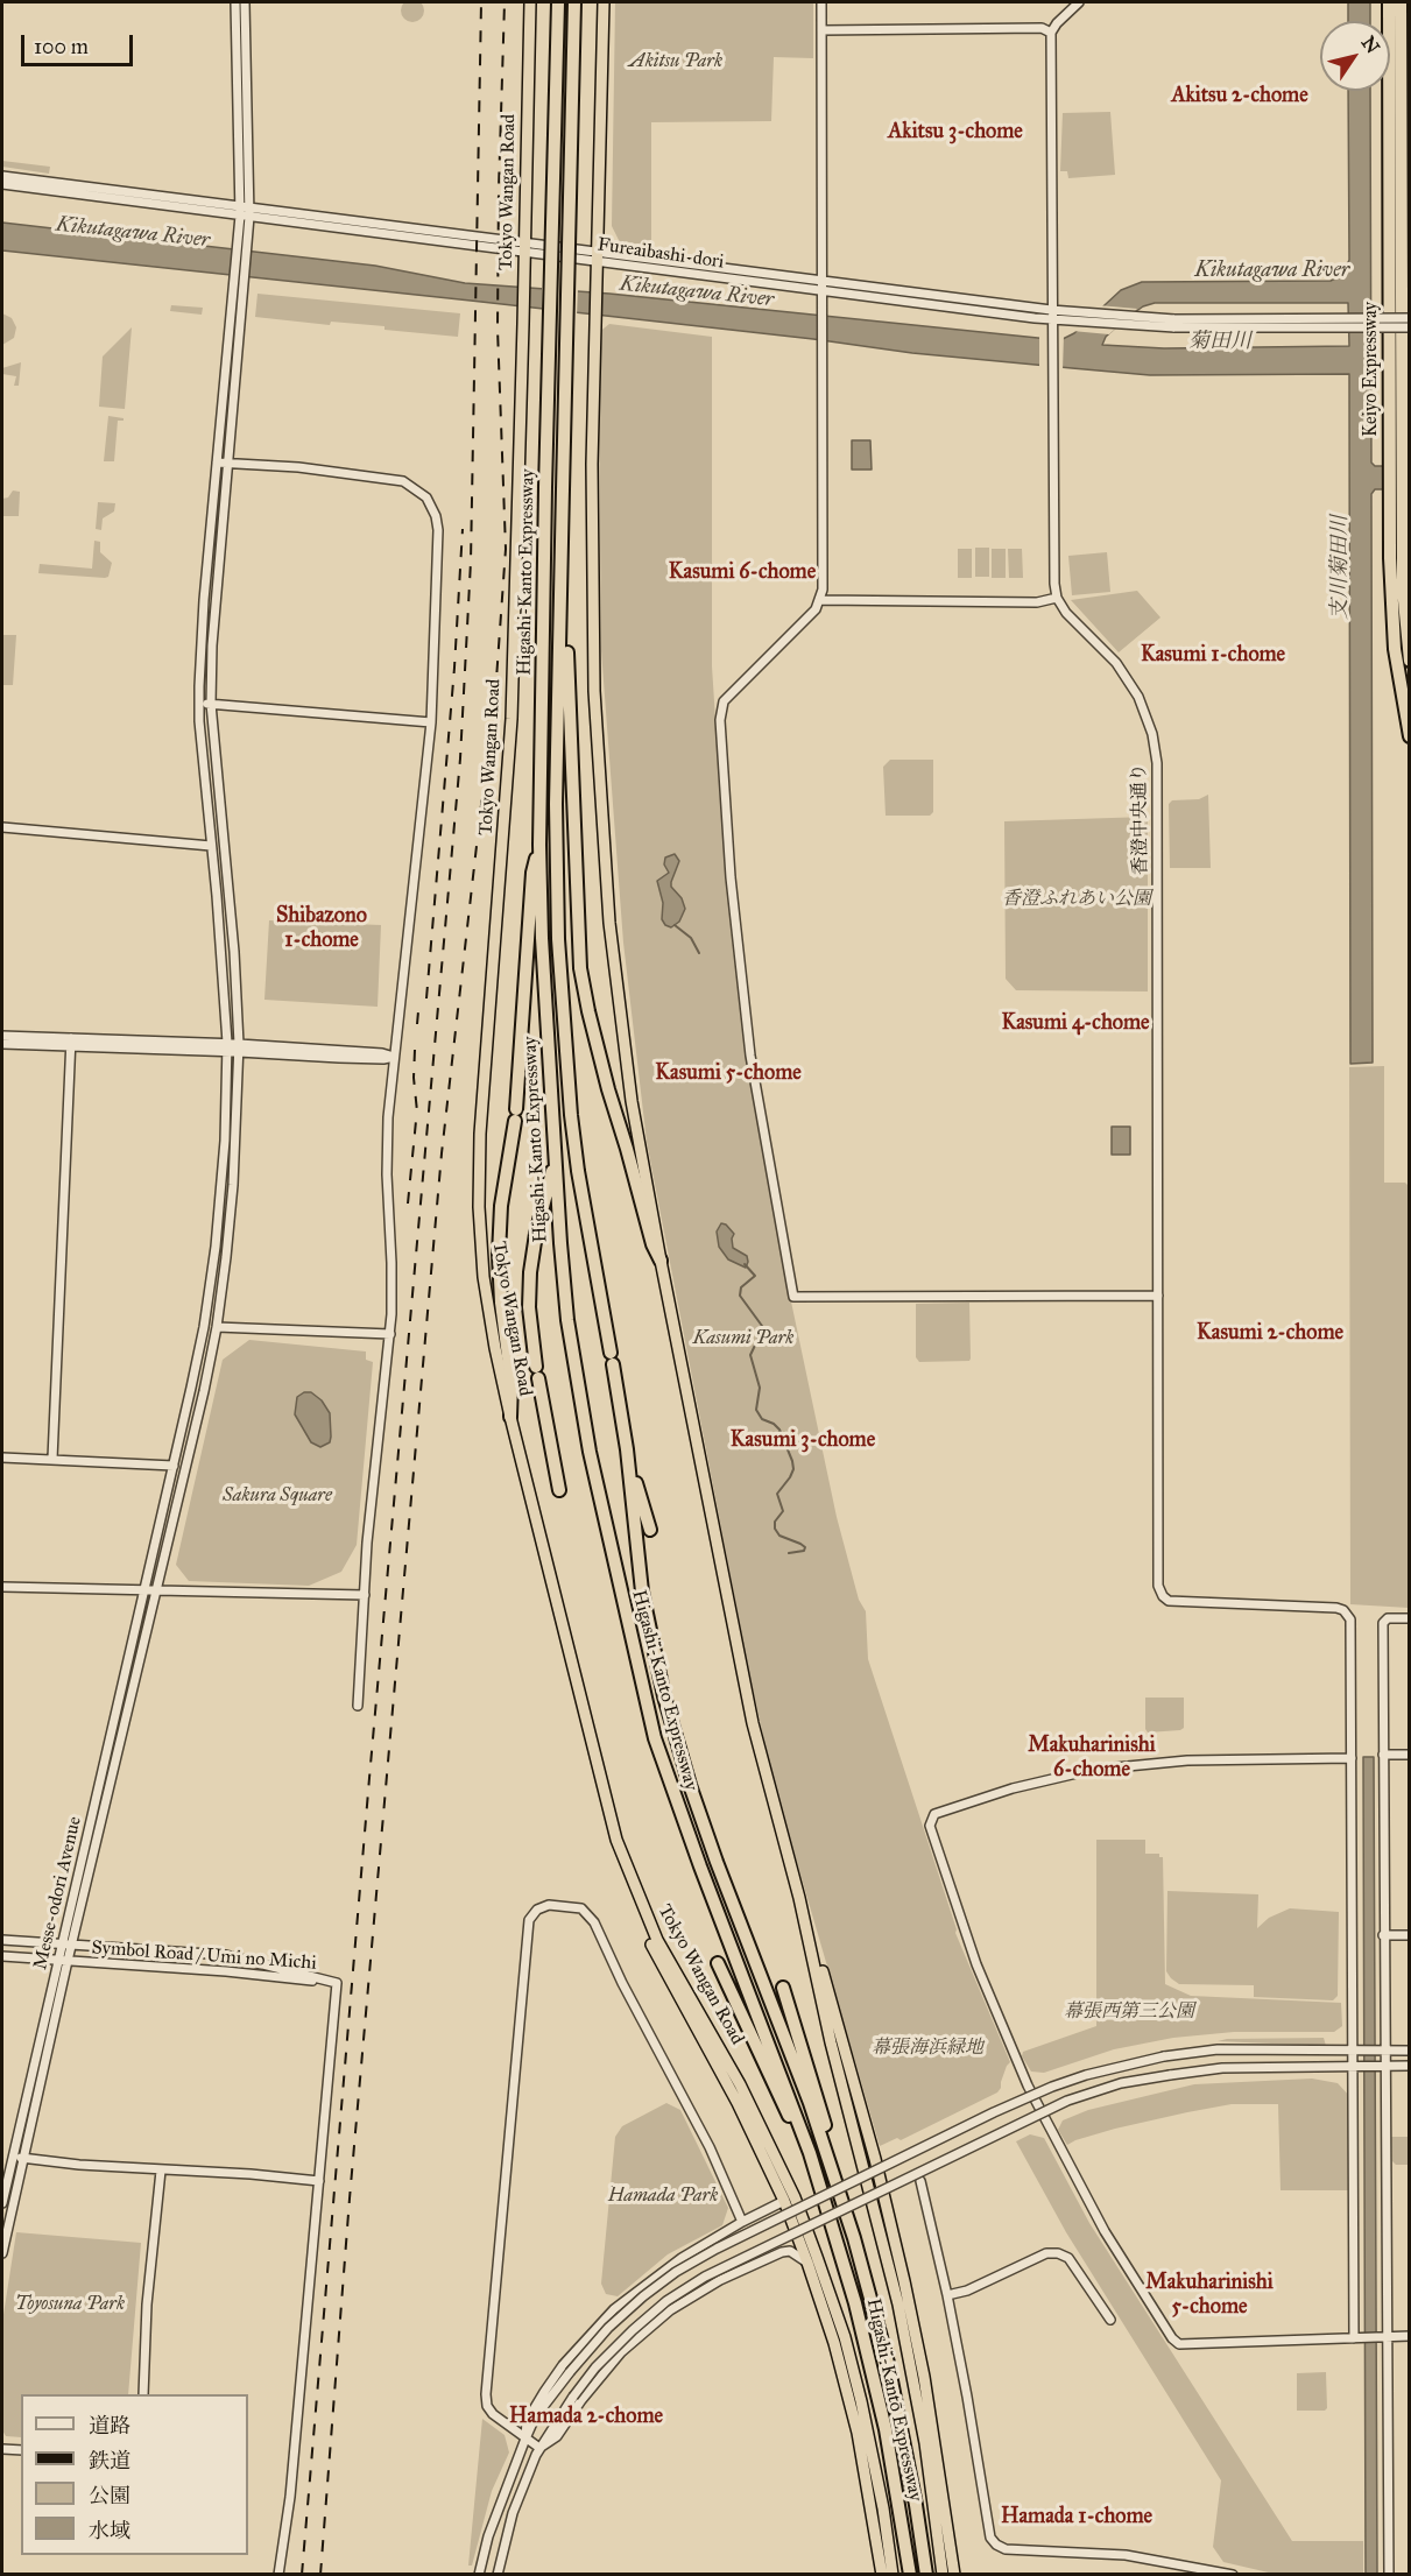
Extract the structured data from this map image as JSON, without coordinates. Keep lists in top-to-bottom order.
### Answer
{
  "streets": {
    "highway": [
      "Tokyo Wangan Road",
      "Keiyo Expressway",
      "Higashi-Kanto Expressway",
      "Higashi-Kantō Expressway"
    ],
    "street": [
      "Fureaibashi-dori",
      "香澄中央通り",
      "Messe-odori Avenue",
      "Symbol Road / Umi no Michi"
    ]
  },
  "crossings": [
    ["Tokyo Wangan Road", "Fureaibashi-dori"],
    ["Higashi-Kanto Expressway", "Higashi-Kantō Expressway"],
    ["Messe-odori Avenue", "Symbol Road / Umi no Michi"]
  ],
  "districts": [
    "Akitsu 2-chome",
    "Akitsu 3-chome",
    "Kasumi 6-chome",
    "Kasumi 1-chome",
    "Shibazono 1-chome",
    "Kasumi 4-chome",
    "Kasumi 5-chome",
    "Kasumi 2-chome",
    "Kasumi 3-chome",
    "Makuharinishi 6-chome",
    "Makuharinishi 5-chome",
    "Hamada 2-chome",
    "Hamada 1-chome"
  ],
  "water": ["Kikutagawa River", "菊田川", "支川菊田川"],
  "parks": [
    "Akitsu Park",
    "香澄ふれあい公園",
    "Kasumi Park",
    "Sakura Square",
    "幕張西第三公園",
    "幕張海浜緑地",
    "Hamada Park",
    "Toyosuna Park"
  ],
  "legend": [
    "道路",
    "鉄道",
    "公園",
    "水域"
  ],
  "scale_bar": "100 m",
  "north": "top right"
}
